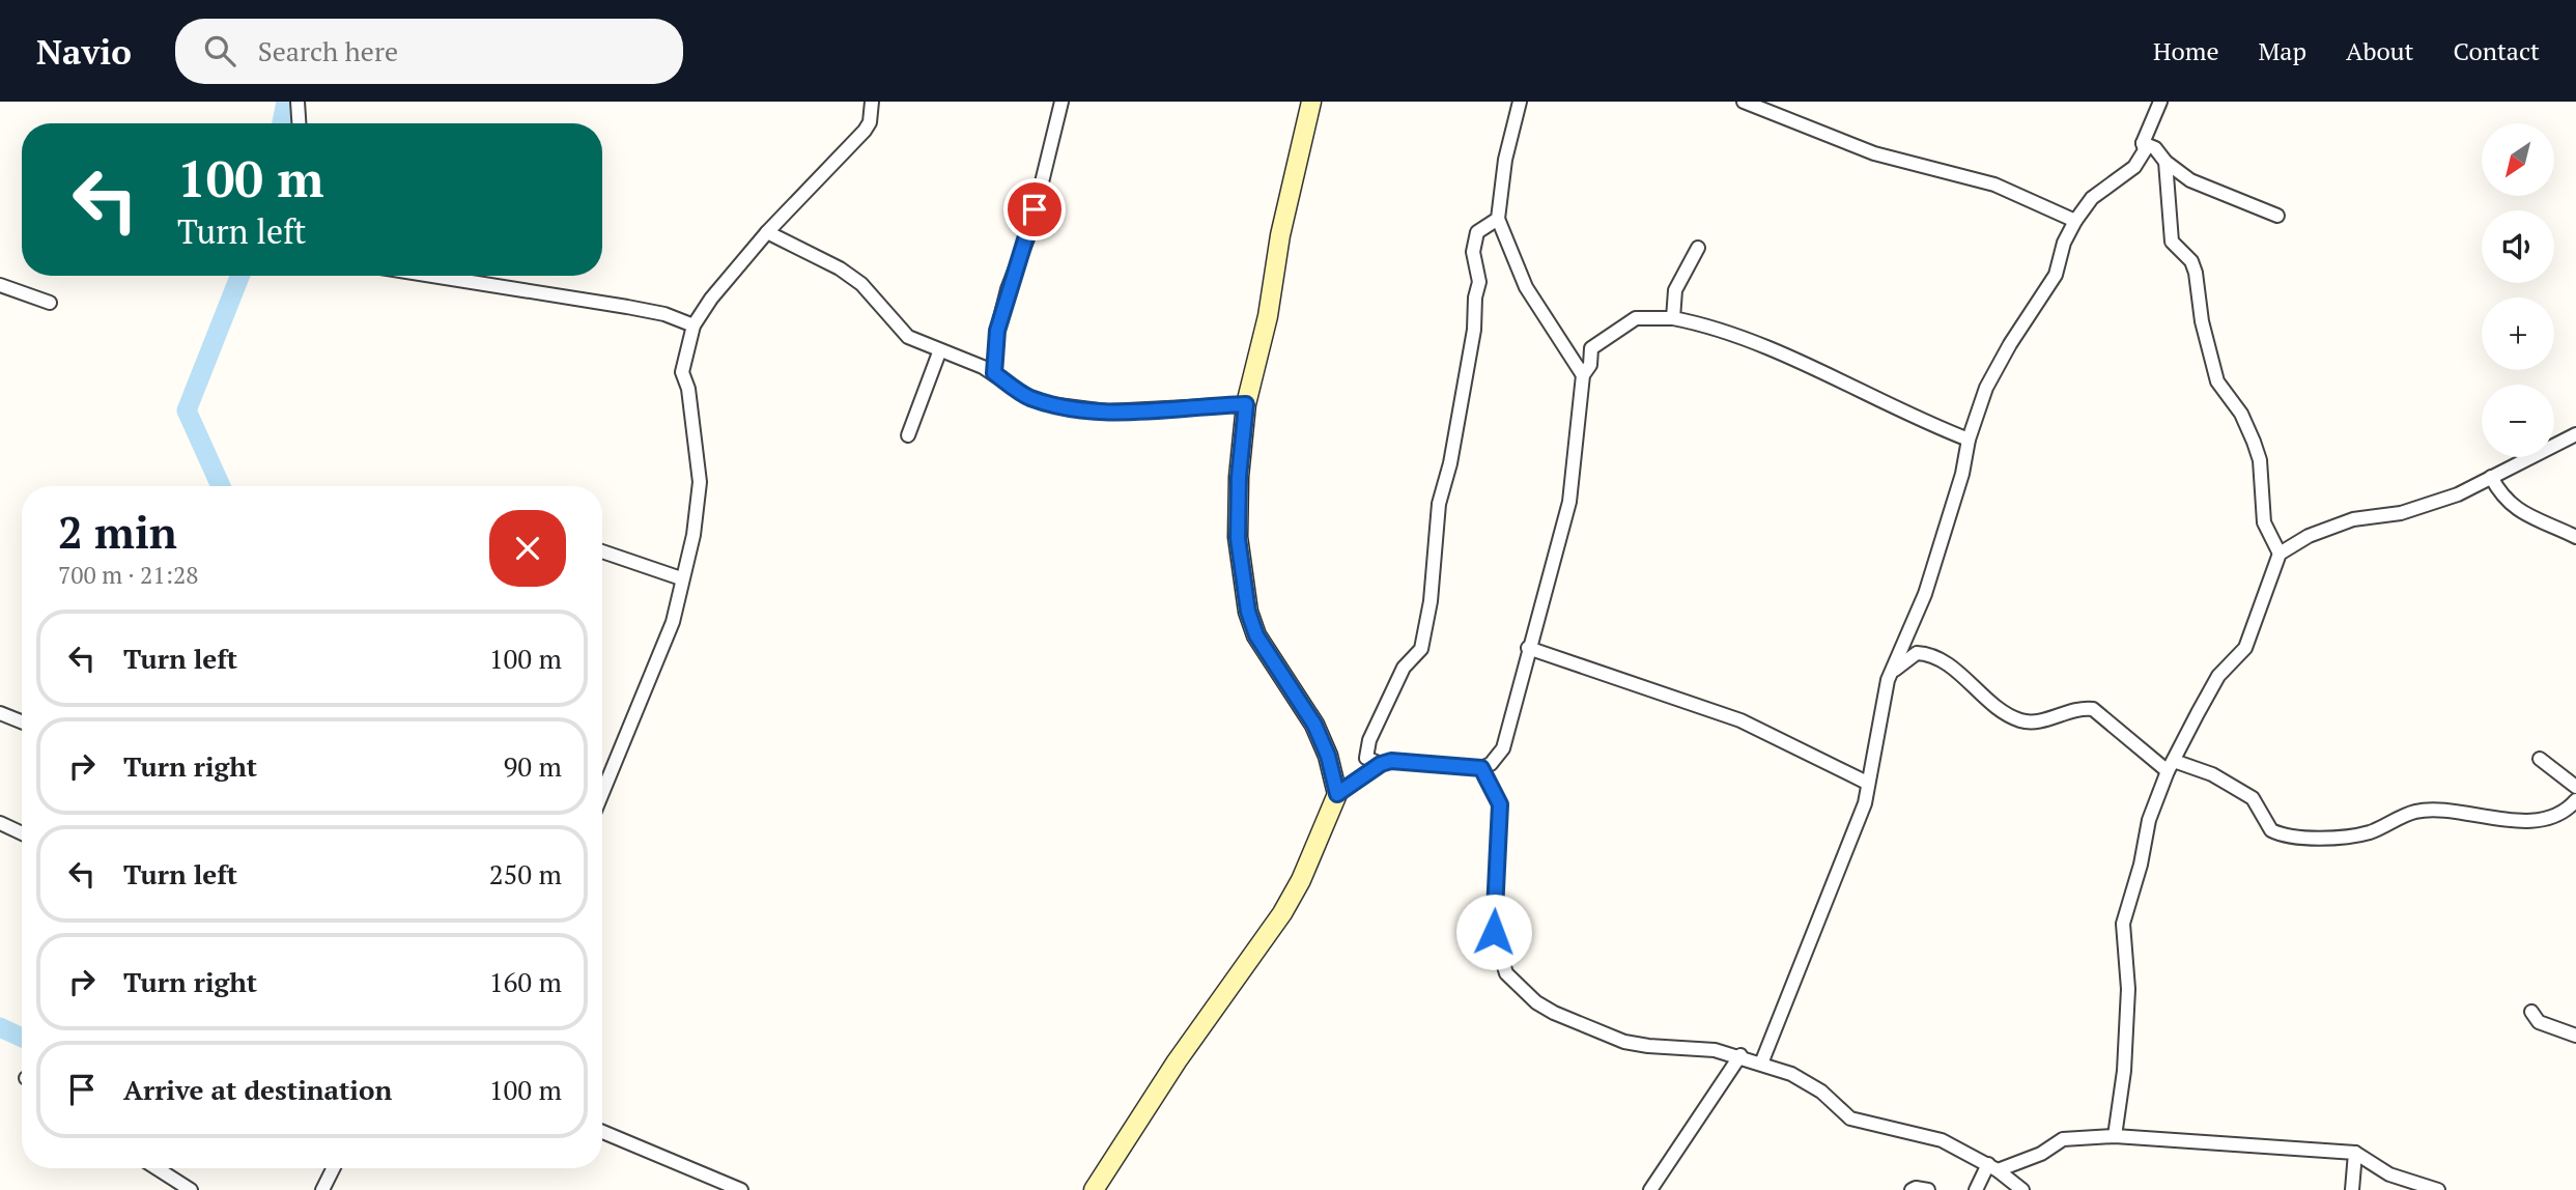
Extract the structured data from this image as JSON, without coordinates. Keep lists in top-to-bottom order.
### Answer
{
  "north": "bottom left",
  "page": {
    "header": "Navio",
    "search": "Search here",
    "nav": [
      "Home",
      "Map",
      "About",
      "Contact"
    ],
    "map_buttons": ["+", "−"],
    "turn": ["100 m", "Turn left"],
    "heading": ["2 min", "700 m · 21:28"],
    "list": [
      {
        "name": "Turn left",
        "value": "100 m"
      },
      {
        "name": "Turn right",
        "value": "90 m"
      },
      {
        "name": "Turn left",
        "value": "250 m"
      },
      {
        "name": "Turn right",
        "value": "160 m"
      },
      {
        "name": "Arrive at destination",
        "value": "100 m"
      }
    ]
  }
}
